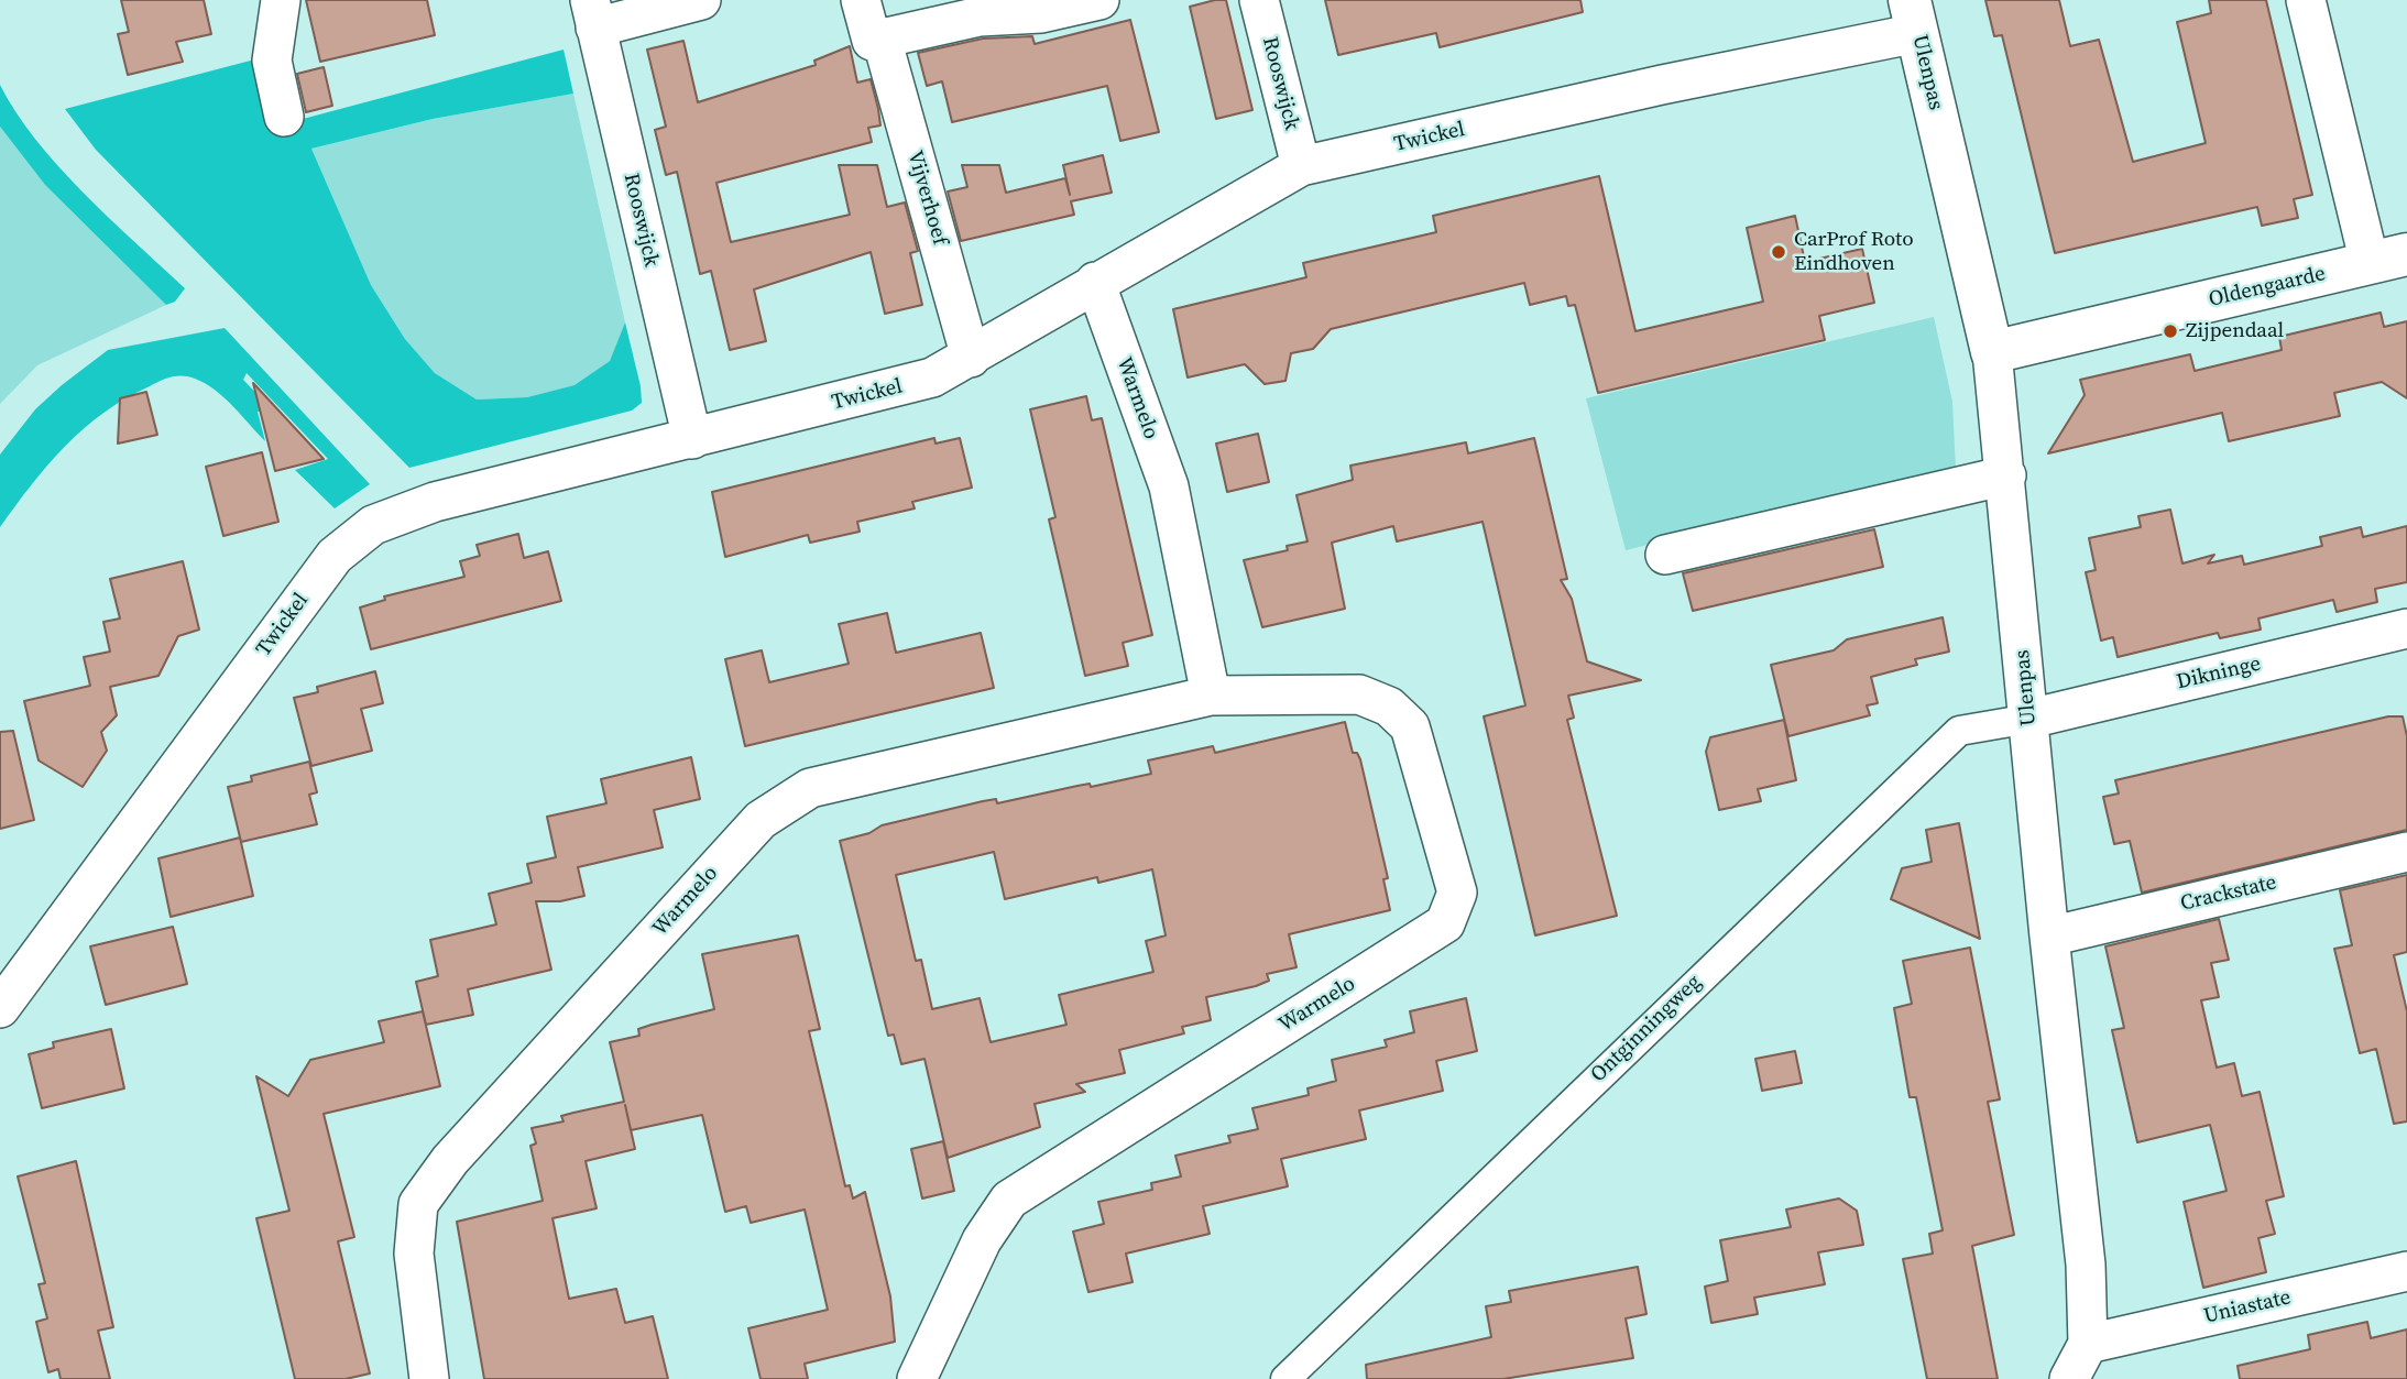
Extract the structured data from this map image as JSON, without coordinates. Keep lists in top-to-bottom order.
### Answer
{
  "streets": {
    "street": [
      "Ulenpas",
      "Rooswijck",
      "Twickel",
      "Vijverhoef",
      "Oldengaarde",
      "Warmelo",
      "Dikninge",
      "Crackstate",
      "Ontginningweg",
      "Uniastate"
    ]
  },
  "crossings": [
    ["Ulenpas", "Twickel"],
    ["Ulenpas", "Oldengaarde"],
    ["Ulenpas", "Dikninge"],
    ["Ulenpas", "Crackstate"],
    ["Ulenpas", "Ontginningweg"],
    ["Ulenpas", "Uniastate"],
    ["Rooswijck", "Twickel"],
    ["Twickel", "Vijverhoef"],
    ["Twickel", "Warmelo"],
    ["Dikninge", "Ontginningweg"]
  ],
  "places": ["CarProf Roto Eindhoven", "Zijpendaal"]
}
